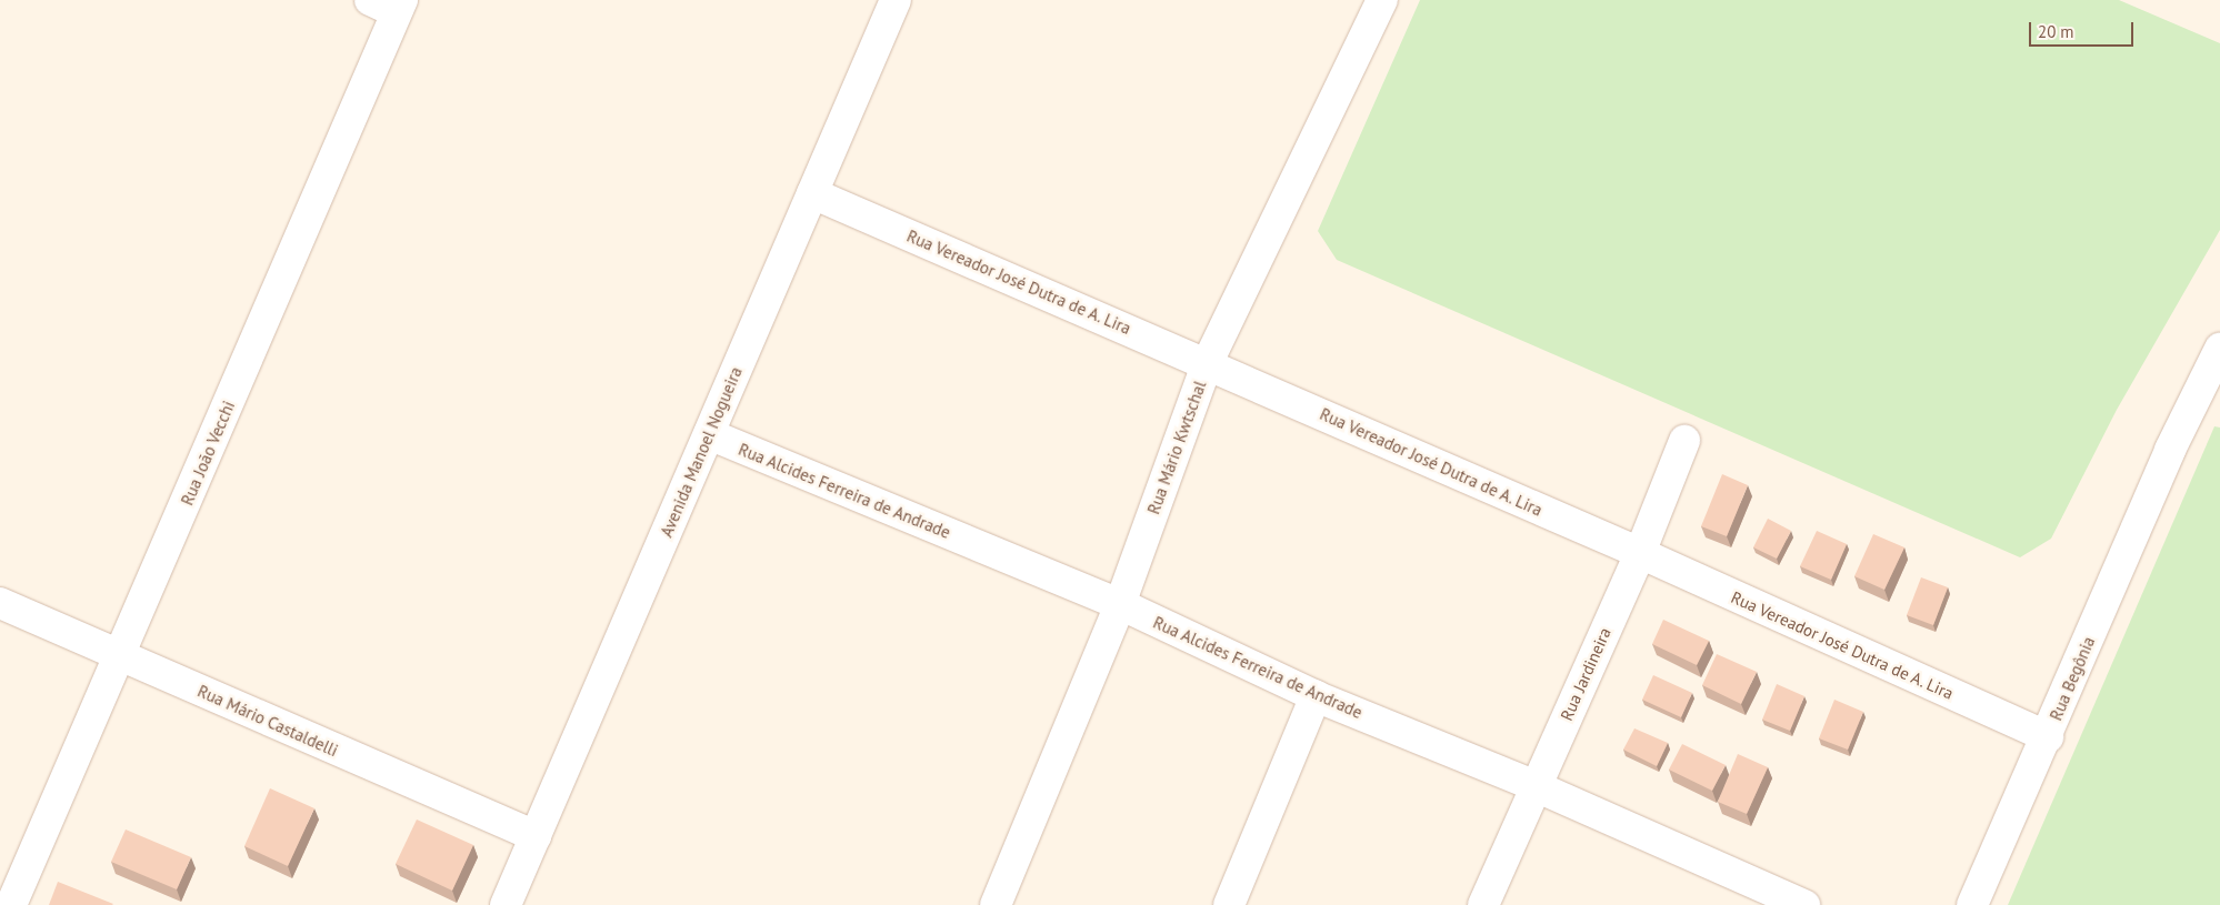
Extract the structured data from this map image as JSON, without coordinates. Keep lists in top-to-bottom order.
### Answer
{
  "streets": {
    "street": [
      "Rua Vereador José Dutra de A. Lira",
      "Rua Mário Kwtschal",
      "Avenida Manoel Nogueira",
      "Rua João Vecchi",
      "Rua Alcides Ferreira de Andrade",
      "Rua Jardineira",
      "Rua Begônia",
      "Rua Mário Castaldelli"
    ]
  },
  "crossings": [
    ["Rua Vereador José Dutra de A. Lira", "Rua Mário Kwtschal"],
    ["Rua Vereador José Dutra de A. Lira", "Avenida Manoel Nogueira"],
    ["Rua Vereador José Dutra de A. Lira", "Rua Jardineira"],
    ["Rua Vereador José Dutra de A. Lira", "Rua Begônia"],
    ["Rua Mário Kwtschal", "Rua Alcides Ferreira de Andrade"],
    ["Avenida Manoel Nogueira", "Rua Alcides Ferreira de Andrade"],
    ["Avenida Manoel Nogueira", "Rua Mário Castaldelli"],
    ["Rua João Vecchi", "Rua Mário Castaldelli"],
    ["Rua Alcides Ferreira de Andrade", "Rua Jardineira"]
  ],
  "scale_bar": "20 m"
}
